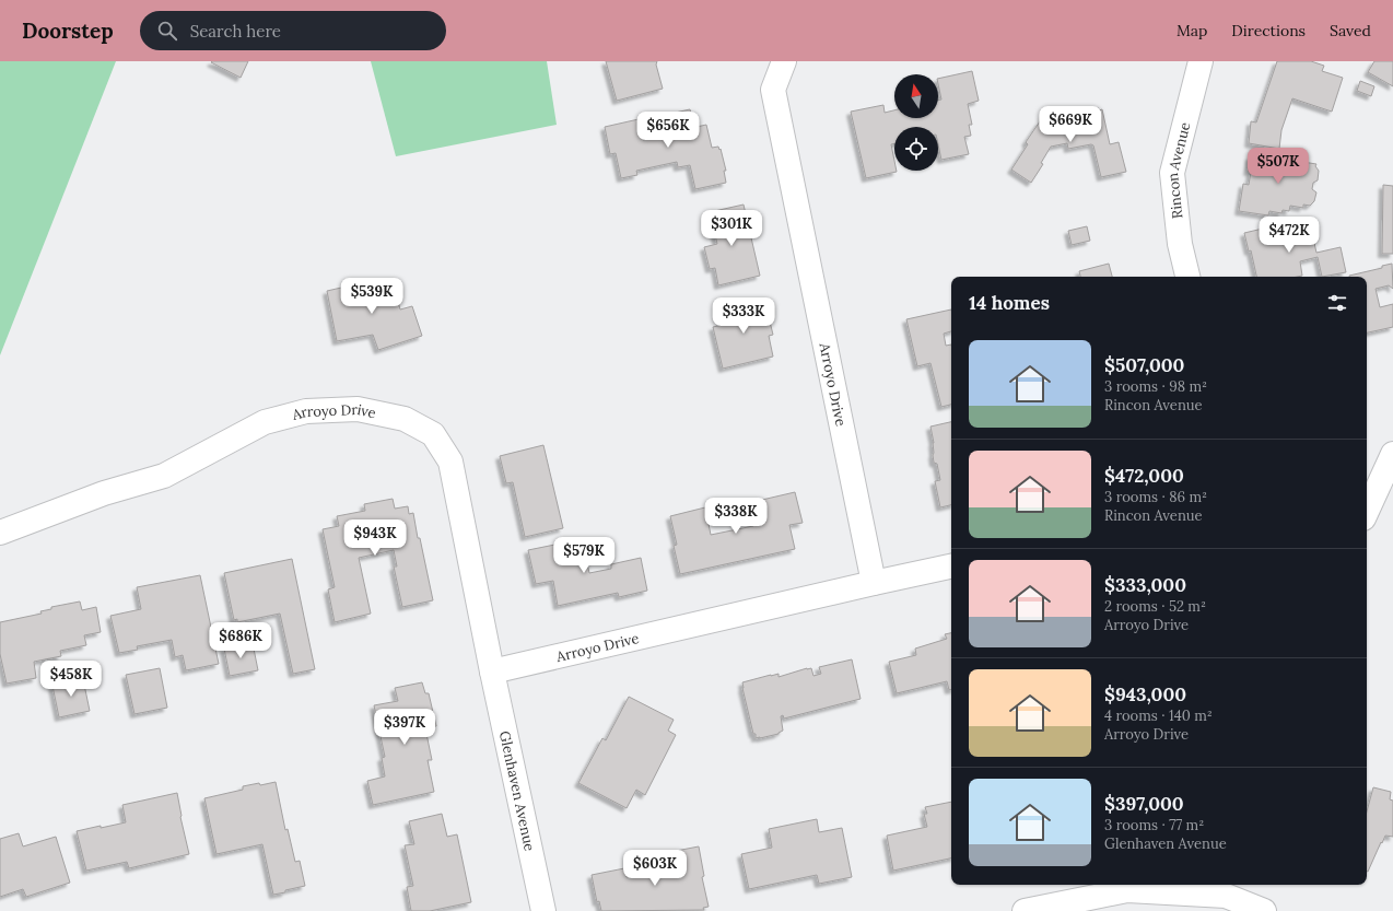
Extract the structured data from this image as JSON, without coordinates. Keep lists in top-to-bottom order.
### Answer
{
  "streets": {
    "street": ["Rincon Avenue", "Arroyo Drive", "Glenhaven Avenue"]
  },
  "crossings": [
    ["Arroyo Drive", "Glenhaven Avenue"]
  ],
  "north": "top",
  "page": {
    "header": "Doorstep",
    "search": "Search here",
    "nav": ["Map", "Directions", "Saved"],
    "price": [
      "$669K",
      "$656K",
      "$507K",
      "$301K",
      "$472K",
      "$539K",
      "$333K",
      "$338K",
      "$943K",
      "$579K",
      "$686K",
      "$458K",
      "$397K",
      "$603K"
    ],
    "heading": "14 homes",
    "list": [
      {
        "name": "$507,000",
        "note": "3 rooms · 98 m² · Rincon Avenue"
      },
      {
        "name": "$472,000",
        "note": "3 rooms · 86 m² · Rincon Avenue"
      },
      {
        "name": "$333,000",
        "note": "2 rooms · 52 m² · Arroyo Drive"
      },
      {
        "name": "$943,000",
        "note": "4 rooms · 140 m² · Arroyo Drive"
      },
      {
        "name": "$397,000",
        "note": "3 rooms · 77 m² · Glenhaven Avenue"
      }
    ]
  }
}
